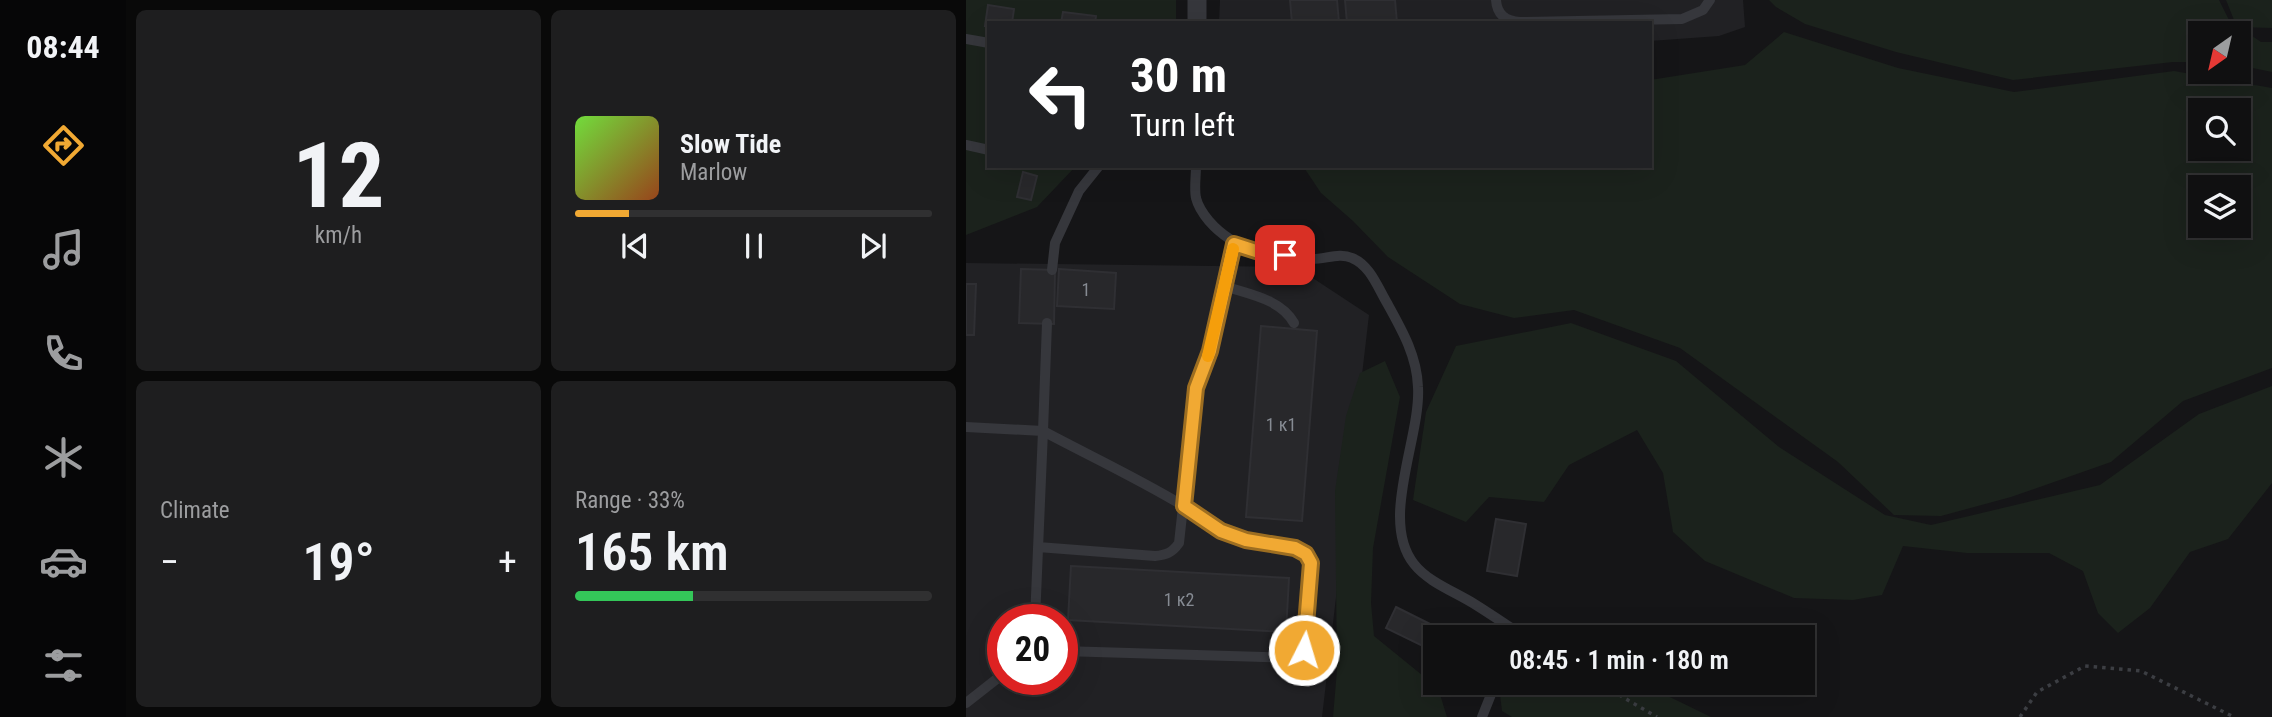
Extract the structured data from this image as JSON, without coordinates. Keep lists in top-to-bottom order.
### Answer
{
  "house_numbers": ["1", "1 к1", "1 к2"],
  "north": "bottom left",
  "page": {
    "tabs": "08:44",
    "tile": [
      ["12", "km/h"],
      "Climate",
      ["Range · 33%", "165 km"]
    ],
    "turn": ["30 m", "Turn left"],
    "song": ["Slow Tide", "Marlow"],
    "heat": ["−", "19°", "+"],
    "limit": "20",
    "trip": "08:45 · 1 min · 180 m"
  }
}
